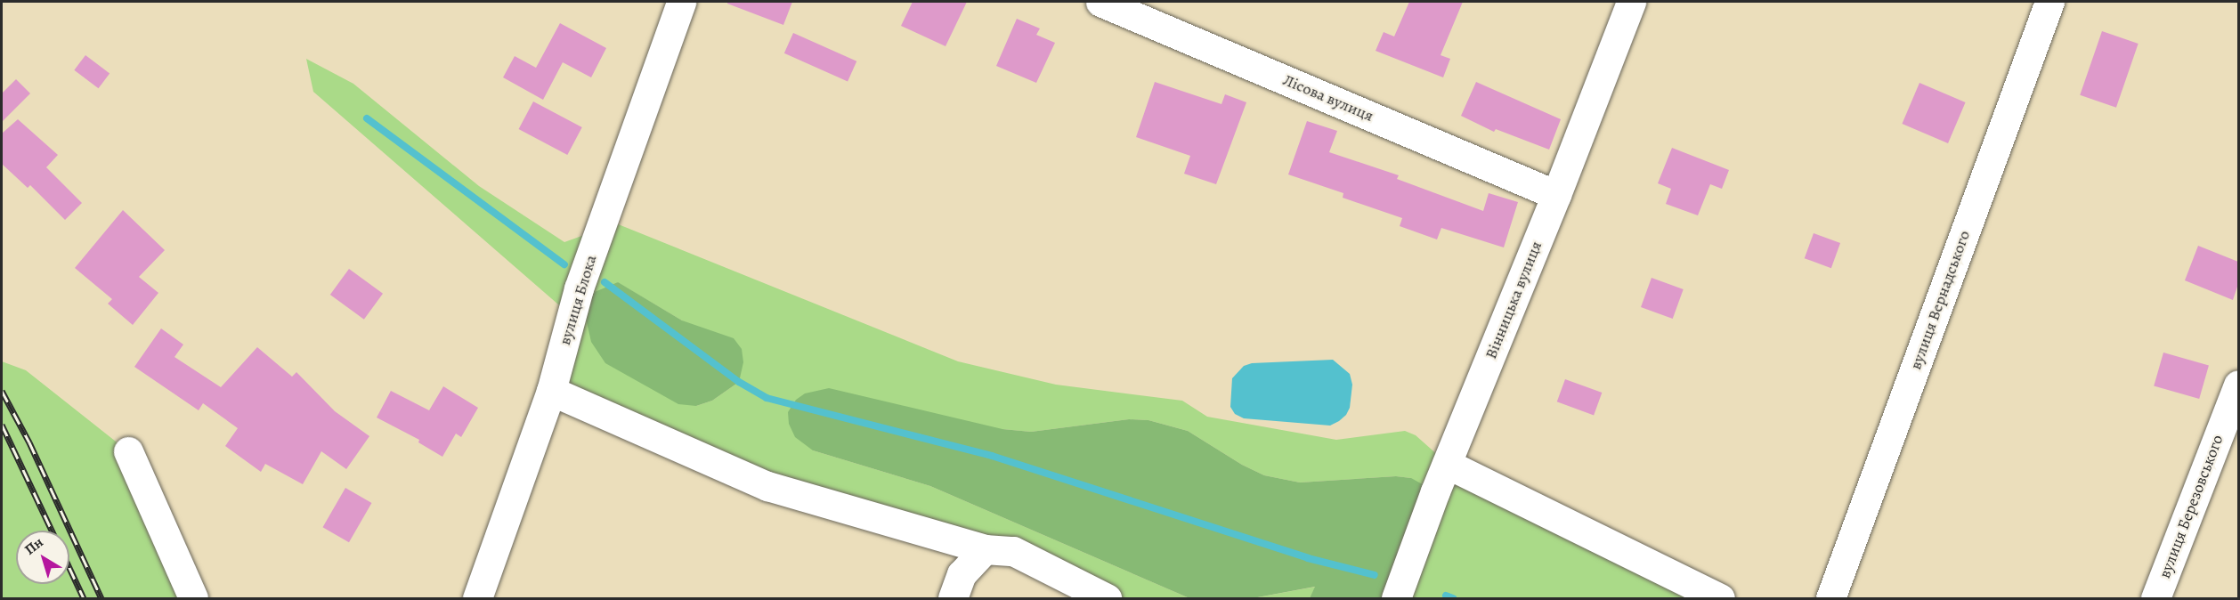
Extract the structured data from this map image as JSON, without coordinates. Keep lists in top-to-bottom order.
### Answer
{
  "streets": {
    "street": [
      "Лісова вулиця",
      "вулиця Блока",
      "Вінницька вулиця",
      "вулиця Вернадського",
      "вулиця Березовського"
    ]
  },
  "crossings": [
    ["Лісова вулиця", "Вінницька вулиця"]
  ],
  "north": "top left"
}
